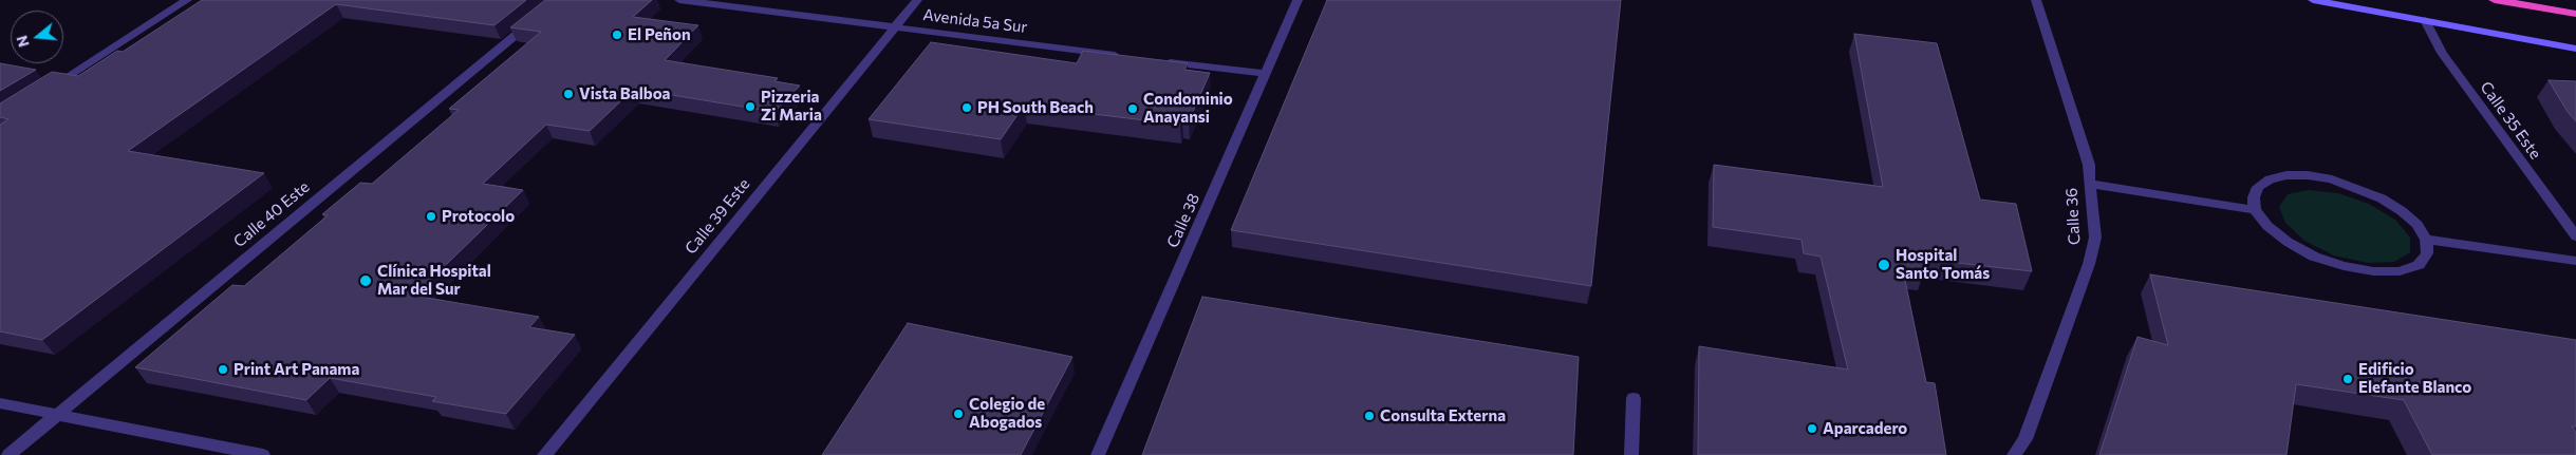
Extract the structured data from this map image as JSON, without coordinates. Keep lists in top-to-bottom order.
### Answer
{
  "streets": {
    "street": [
      "Avenida 5a Sur",
      "Calle 35 Este",
      "Calle 40 Este",
      "Calle 39 Este",
      "Calle 36",
      "Calle 38"
    ]
  },
  "crossings": [
    ["Avenida 5a Sur", "Calle 39 Este"]
  ],
  "places": [
    "El Peñon",
    "Vista Balboa",
    "Pizzeria Zi Maria",
    "PH South Beach",
    "Condominio Anayansi",
    "Protocolo",
    "Hospital Santo Tomás",
    "Clínica Hospital Mar del Sur",
    "Print Art Panama",
    "Edificio Elefante Blanco",
    "Colegio de Abogados",
    "Consulta Externa",
    "Aparcadero"
  ],
  "north": "left"
}
